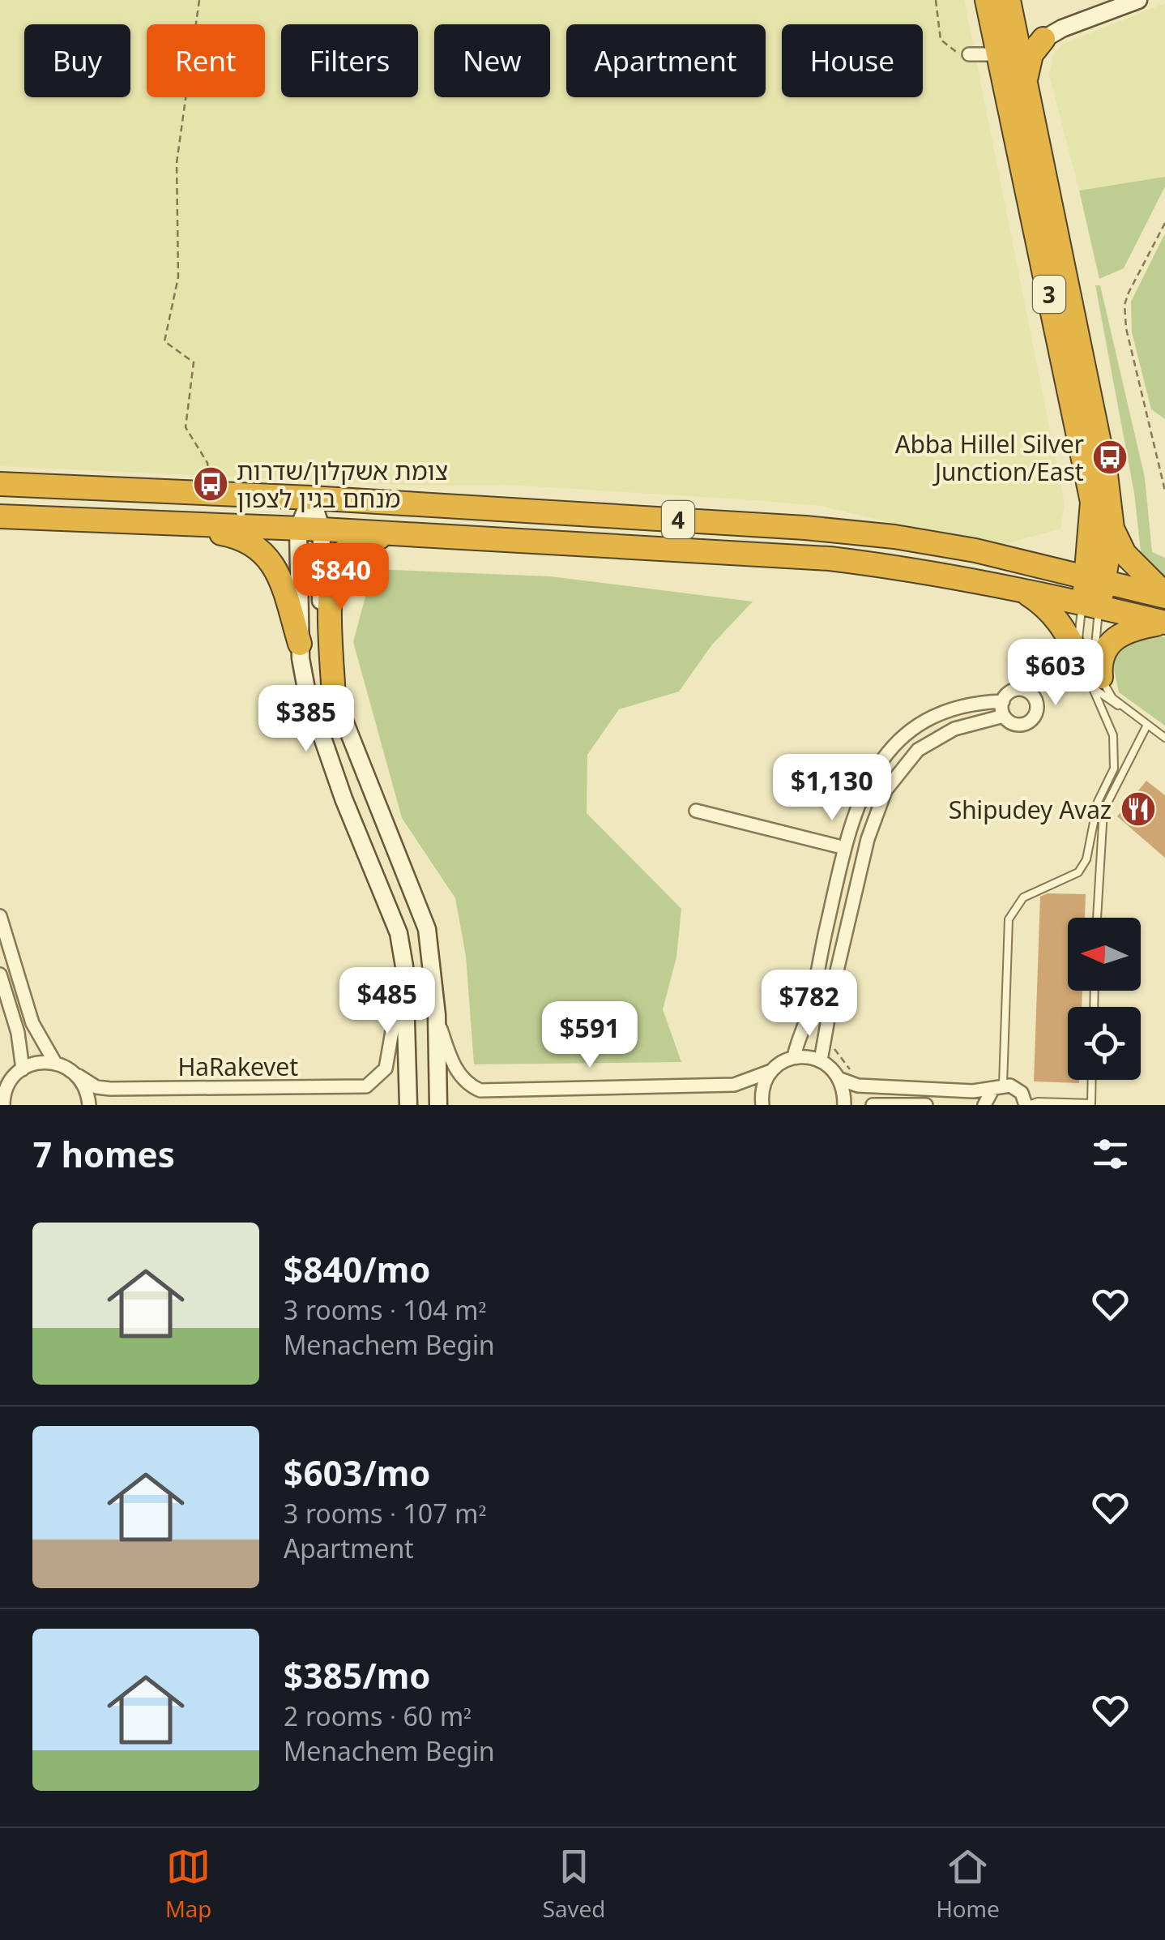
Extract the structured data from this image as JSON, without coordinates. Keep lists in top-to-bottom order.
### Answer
{
  "streets": {
    "highway": ["3", "4"],
    "street": ["HaRakevet"]
  },
  "crossings": [
    ["3", "4"]
  ],
  "places": {
    "bus stop": ["Abba Hillel Silver Junction/East", "צומת אשקלון/שדרות מנחם בגין לצפון"],
    "restaurant": ["Shipudey Avaz"]
  },
  "north": "left",
  "page": {
    "chip": [
      "Buy",
      "Rent",
      "Filters",
      "New",
      "Apartment",
      "House"
    ],
    "price": [
      "$840",
      "$603",
      "$385",
      "$1,130",
      "$485",
      "$782",
      "$591"
    ],
    "heading": "7 homes",
    "list": [
      {
        "name": "$840/mo",
        "note": "3 rooms · 104 m² · Menachem Begin"
      },
      {
        "name": "$603/mo",
        "note": "3 rooms · 107 m² · Apartment"
      },
      {
        "name": "$385/mo",
        "note": "2 rooms · 60 m² · Menachem Begin"
      }
    ],
    "tabs": ["Map", "Saved", "Home"]
  }
}
